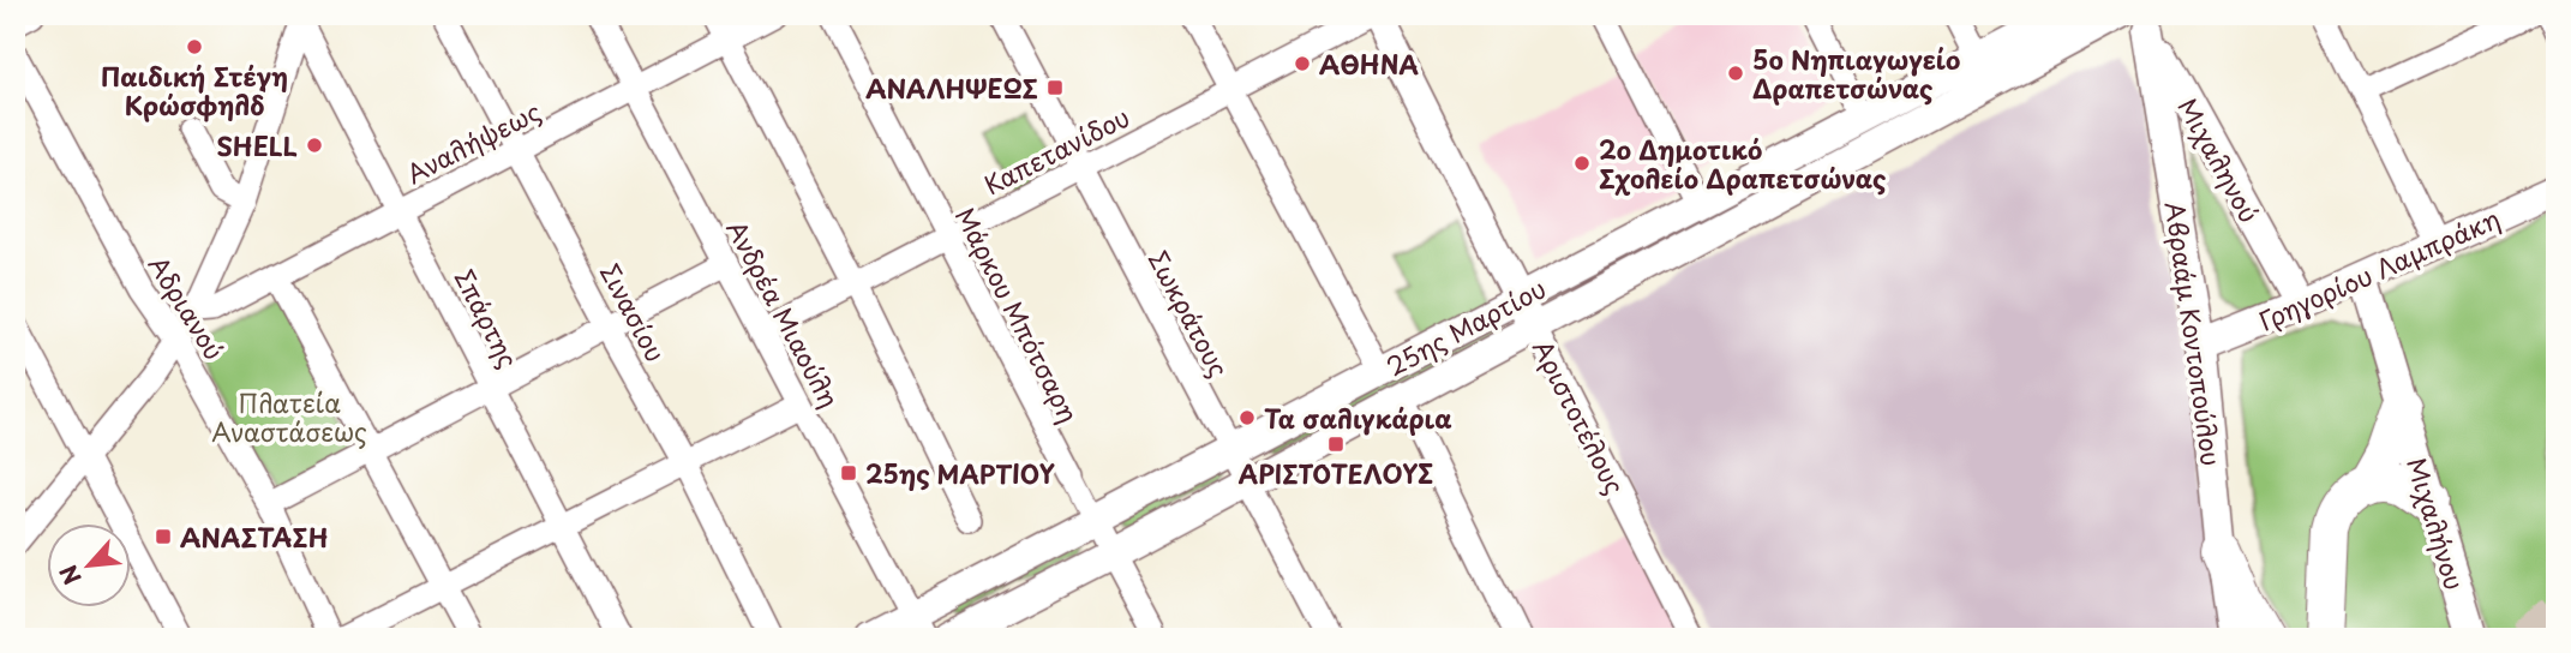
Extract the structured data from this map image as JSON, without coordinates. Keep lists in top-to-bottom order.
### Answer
{
  "streets": {
    "street": [
      "Αναλήψεως",
      "Καπετανίδου",
      "Μιχαληνού",
      "Γρηγορίου Λαμπράκη",
      "Αδριανού",
      "Σινασίου",
      "Ανδρέα Μιαούλη",
      "Σωκράτους",
      "Μάρκου Μπότσαρη",
      "Σπάρτης",
      "25ης Μαρτίου",
      "Αβραάμ Κοντοπούλου",
      "Αριστοτέλους",
      "Μιχαλήνου"
    ]
  },
  "crossings": [
    ["Αναλήψεως", "Σινασίου"],
    ["Αναλήψεως", "Ανδρέα Μιαούλη"],
    ["Αναλήψεως", "Σπάρτης"],
    ["Καπετανίδου", "Ανδρέα Μιαούλη"],
    ["Καπετανίδου", "Σωκράτους"],
    ["Καπετανίδου", "Μάρκου Μπότσαρη"],
    ["Καπετανίδου", "Αριστοτέλους"],
    ["Μιχαληνού", "Γρηγορίου Λαμπράκη"],
    ["Μιχαληνού", "Αβραάμ Κοντοπούλου"],
    ["Γρηγορίου Λαμπράκη", "Αβραάμ Κοντοπούλου"],
    ["Ανδρέα Μιαούλη", "25ης Μαρτίου"],
    ["Σωκράτους", "25ης Μαρτίου"],
    ["Μάρκου Μπότσαρη", "25ης Μαρτίου"],
    ["25ης Μαρτίου", "Αριστοτέλους"]
  ],
  "parks": ["Πλατεία Αναστάσεως"],
  "places": {
    "other": [
      "Παιδική Στέγη Κρώσφηλδ",
      "ΑΘΗΝΑ",
      "5ο Νηπιαγωγείο Δραπετσώνας",
      "SHELL",
      "2ο Δημοτικό Σχολείο Δραπετσώνας",
      "Τα σαλιγκάρια"
    ],
    "transit": [
      "ΑΝΑΛΗΨΕΩΣ",
      "ΑΡΙΣΤΟΤΕΛΟΥΣ",
      "25ης ΜΑΡΤΙΟΥ",
      "ΑΝΑΣΤΑΣΗ"
    ]
  },
  "north": "bottom left"
}
